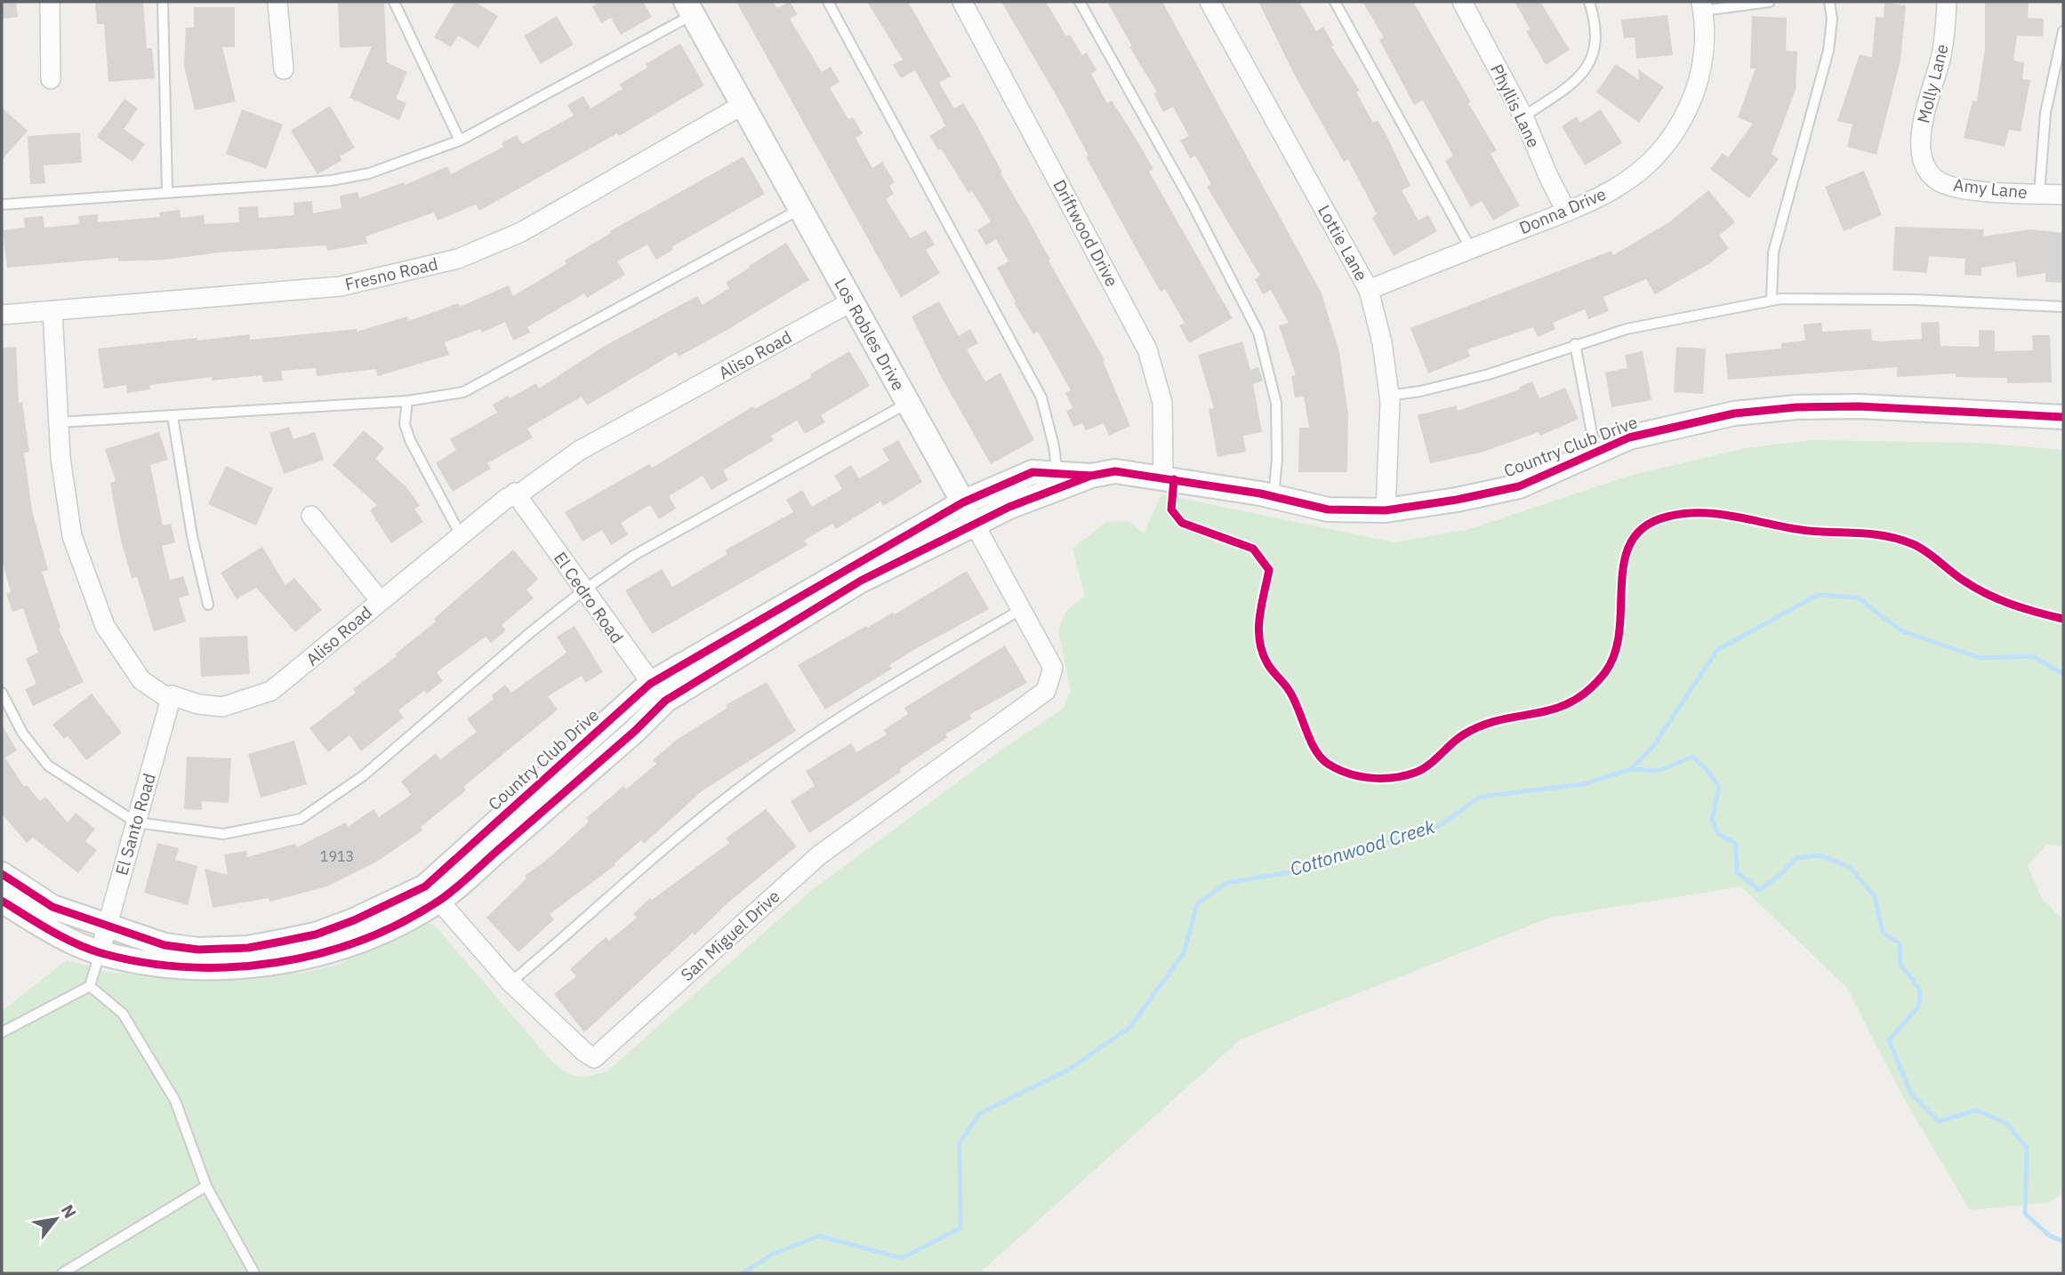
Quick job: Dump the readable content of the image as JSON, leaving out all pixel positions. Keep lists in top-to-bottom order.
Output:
{
  "streets": {
    "street": [
      "Molly Lane",
      "Phyllis Lane",
      "Amy Lane",
      "Donna Drive",
      "Driftwood Drive",
      "Lottie Lane",
      "Fresno Road",
      "Los Robles Drive",
      "Aliso Road",
      "Country Club Drive",
      "El Cedro Road",
      "El Santo Road",
      "San Miguel Drive"
    ]
  },
  "crossings": [
    ["Molly Lane", "Amy Lane"],
    ["Phyllis Lane", "Donna Drive"],
    ["Donna Drive", "Lottie Lane"],
    ["Driftwood Drive", "Country Club Drive"],
    ["Lottie Lane", "Country Club Drive"],
    ["Fresno Road", "Los Robles Drive"],
    ["Fresno Road", "Aliso Road"],
    ["Los Robles Drive", "Aliso Road"],
    ["Los Robles Drive", "Country Club Drive"],
    ["Los Robles Drive", "San Miguel Drive"],
    ["Aliso Road", "El Cedro Road"],
    ["Aliso Road", "El Santo Road"],
    ["Country Club Drive", "El Cedro Road"],
    ["Country Club Drive", "El Santo Road"],
    ["Country Club Drive", "San Miguel Drive"]
  ],
  "water": ["Cottonwood Creek"],
  "house_numbers": ["1913"],
  "north": "top right"
}
